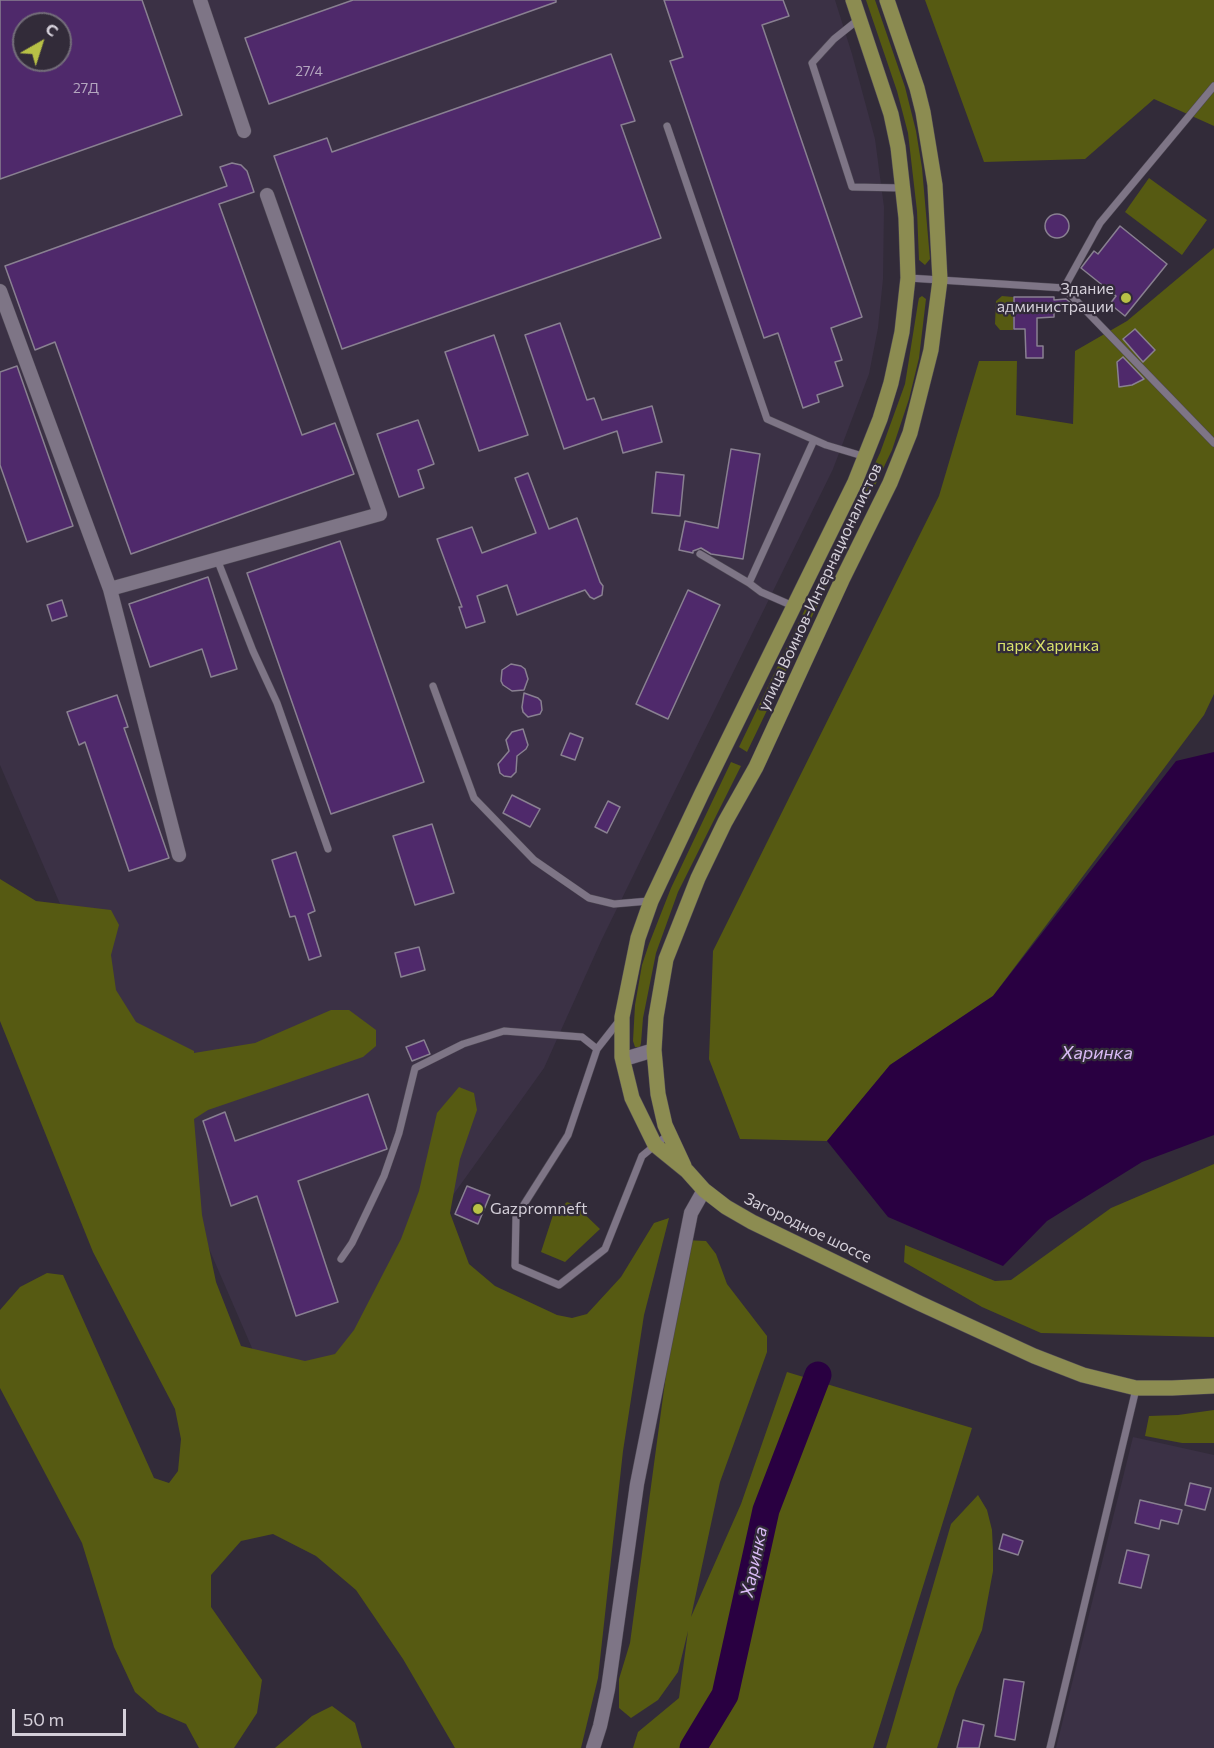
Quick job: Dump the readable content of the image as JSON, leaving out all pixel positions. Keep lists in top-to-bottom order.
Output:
{
  "streets": {
    "main road": ["улица Воинов-Интернационалистов", "Загородное шоссе"]
  },
  "crossings": [
    ["улица Воинов-Интернационалистов", "Загородное шоссе"]
  ],
  "water": ["Харинка"],
  "parks": ["парк Харинка"],
  "places": ["Здание администрации", "Gazpromneft"],
  "house_numbers": ["27/4", "27Д"],
  "scale_bar": "50 m",
  "north": "top right"
}
